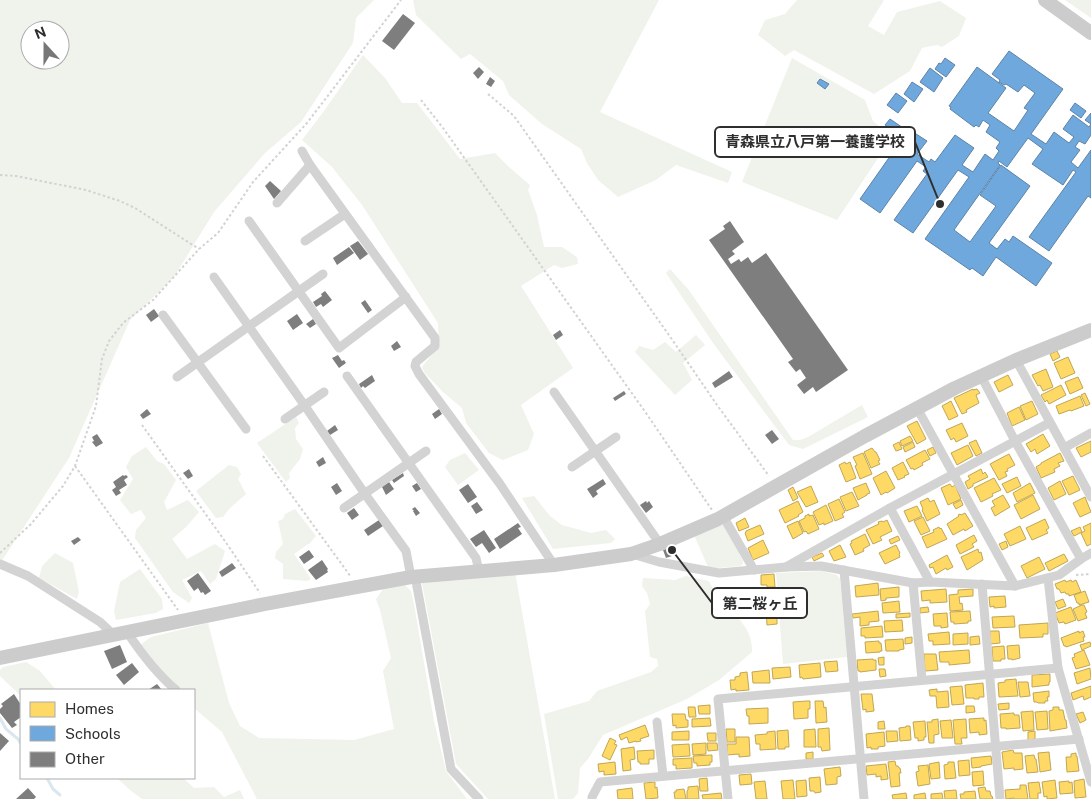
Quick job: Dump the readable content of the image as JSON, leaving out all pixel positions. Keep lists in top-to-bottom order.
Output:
{
  "places": ["青森県立八戸第一養護学校", "第二桜ヶ丘"],
  "legend": ["Homes", "Schools", "Other"],
  "north": "top"
}
